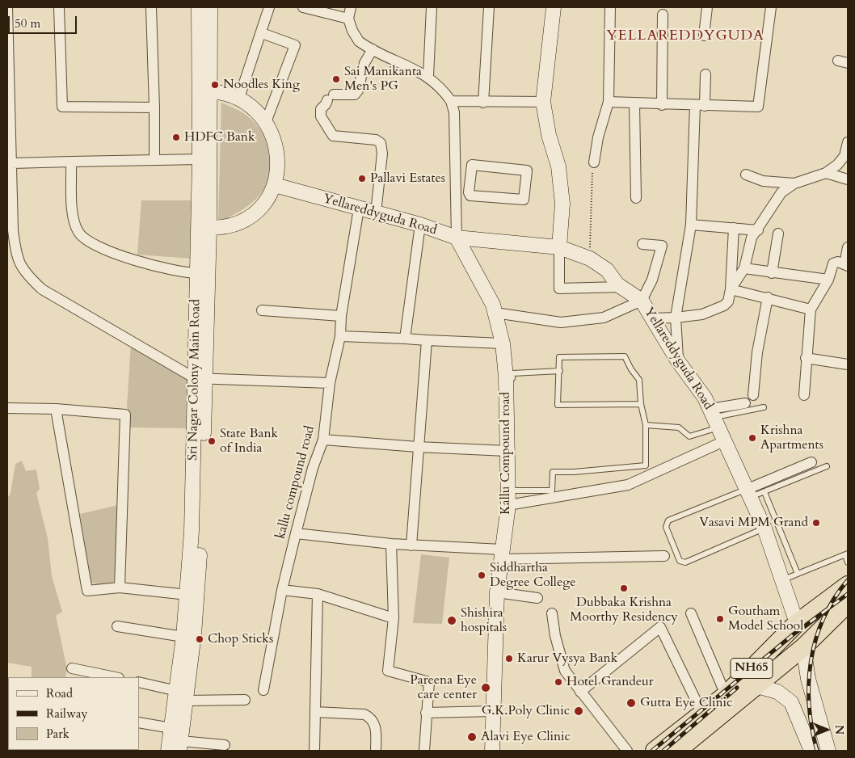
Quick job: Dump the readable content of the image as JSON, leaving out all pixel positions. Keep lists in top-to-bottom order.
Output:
{
  "streets": {
    "highway": ["NH65"],
    "street": [
      "Yellareddyguda Road",
      "Sri Nagar Colony Main Road",
      "Kallu Compound road",
      "kallu compound road"
    ]
  },
  "crossings": [
    ["Yellareddyguda Road", "Kallu Compound road"],
    ["Yellareddyguda Road", "kallu compound road"],
    ["Yellareddyguda Road", "NH65"]
  ],
  "districts": ["YELLAREDDYGUDA"],
  "places": [
    "Sai Manikanta Men's PG",
    "Noodles King",
    "HDFC Bank",
    "Pallavi Estates",
    "Krishna Apartments",
    "State Bank of India",
    "Vasavi MPM Grand",
    "Siddhartha Degree College",
    "Dubbaka Krishna Moorthy Residency",
    "Goutham Model School",
    "Shishira hospitals",
    "Chop Sticks",
    "Karur Vysya Bank",
    "Hotel Grandeur",
    "Pareena Eye care center",
    "Gutta Eye Clinic",
    "G.K.Poly Clinic",
    "Alavi Eye Clinic"
  ],
  "legend": ["Road", "Railway", "Park"],
  "scale_bar": "50 m",
  "north": "right"
}
